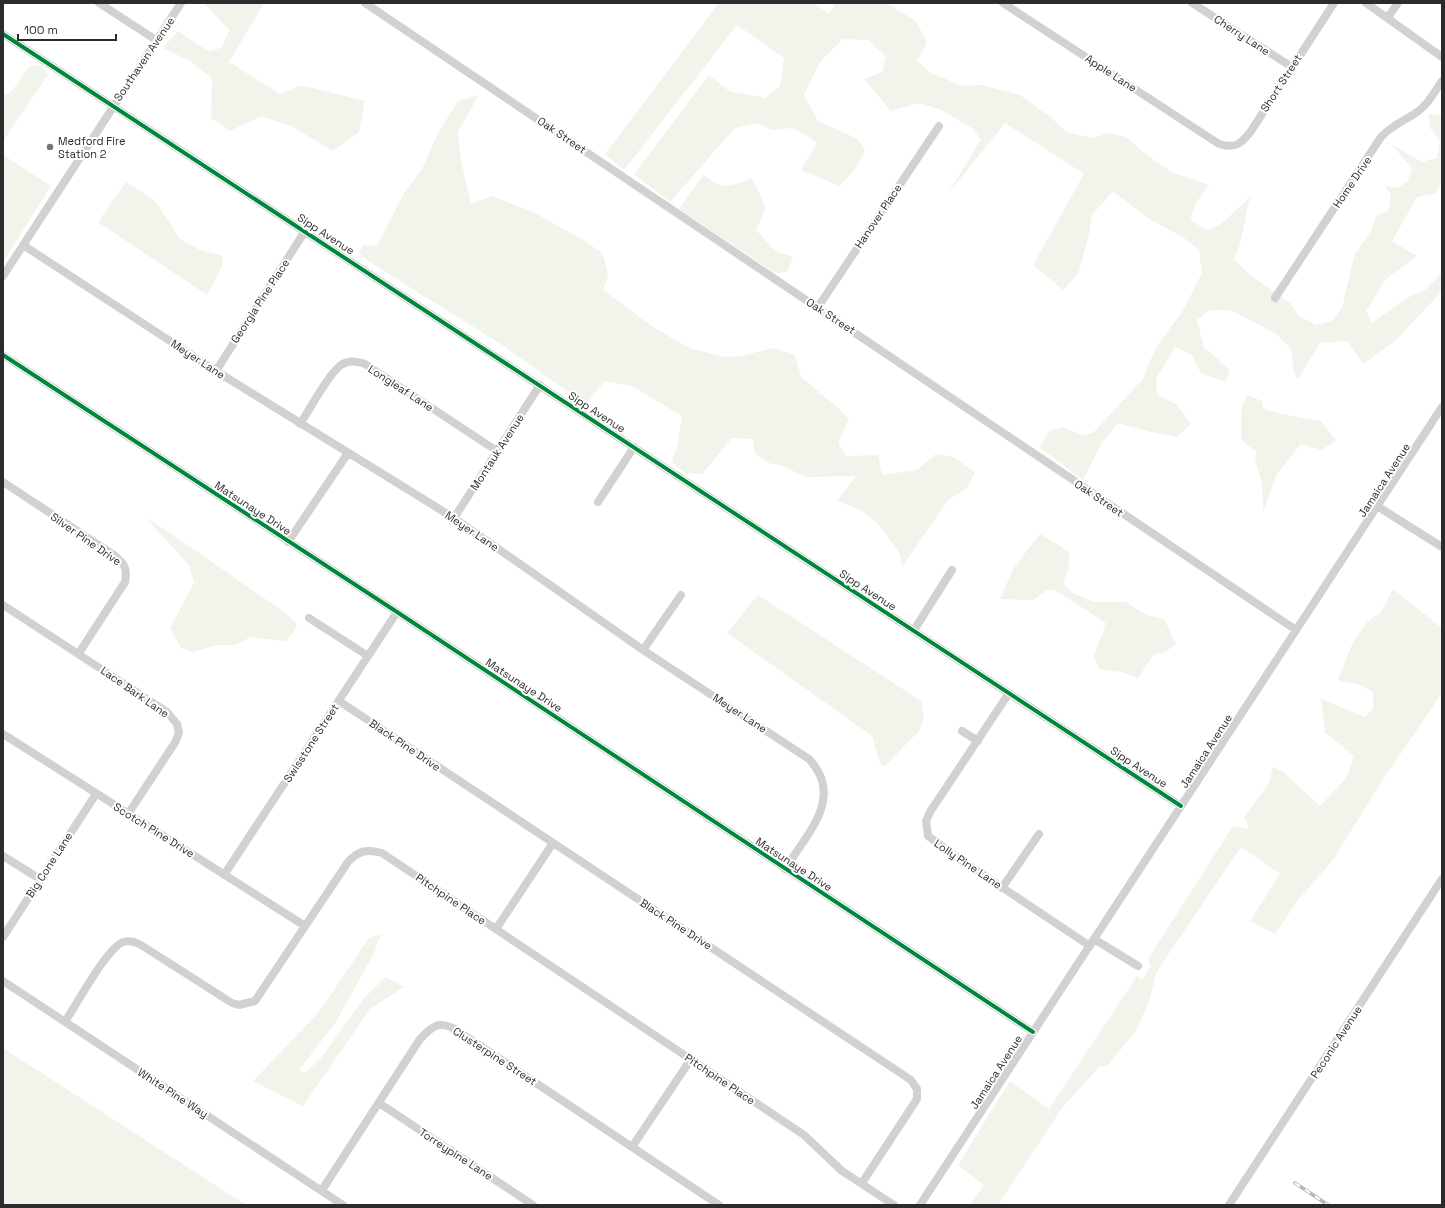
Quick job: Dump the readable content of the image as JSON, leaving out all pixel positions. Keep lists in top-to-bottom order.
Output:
{
  "streets": {
    "street": [
      "Cherry Lane",
      "Southaven Avenue",
      "Apple Lane",
      "Short Street",
      "Oak Street",
      "Home Drive",
      "Hanover Place",
      "Sipp Avenue",
      "Georgia Pine Place",
      "Meyer Lane",
      "Longleaf Lane",
      "Montauk Avenue",
      "Jamaica Avenue",
      "Matsunaye Drive",
      "Silver Pine Drive",
      "Lace Bark Lane",
      "Swisstone Street",
      "Black Pine Drive",
      "Scotch Pine Drive",
      "Lolly Pine Lane",
      "Big Cone Lane",
      "Pitchpine Place",
      "Peconic Avenue",
      "Clusterpine Street",
      "White Pine Way",
      "Torreypine Lane"
    ]
  },
  "crossings": [
    ["Cherry Lane", "Short Street"],
    ["Southaven Avenue", "Sipp Avenue"],
    ["Southaven Avenue", "Meyer Lane"],
    ["Apple Lane", "Short Street"],
    ["Oak Street", "Hanover Place"],
    ["Oak Street", "Jamaica Avenue"],
    ["Sipp Avenue", "Georgia Pine Place"],
    ["Sipp Avenue", "Montauk Avenue"],
    ["Sipp Avenue", "Jamaica Avenue"],
    ["Sipp Avenue", "Lolly Pine Lane"],
    ["Georgia Pine Place", "Meyer Lane"],
    ["Meyer Lane", "Longleaf Lane"],
    ["Meyer Lane", "Montauk Avenue"],
    ["Meyer Lane", "Matsunaye Drive"],
    ["Longleaf Lane", "Montauk Avenue"],
    ["Jamaica Avenue", "Matsunaye Drive"],
    ["Jamaica Avenue", "Lolly Pine Lane"],
    ["Matsunaye Drive", "Swisstone Street"],
    ["Silver Pine Drive", "Lace Bark Lane"],
    ["Lace Bark Lane", "Scotch Pine Drive"],
    ["Swisstone Street", "Black Pine Drive"],
    ["Swisstone Street", "Scotch Pine Drive"],
    ["Black Pine Drive", "Pitchpine Place"],
    ["Scotch Pine Drive", "Big Cone Lane"],
    ["Scotch Pine Drive", "Pitchpine Place"],
    ["Pitchpine Place", "White Pine Way"],
    ["Clusterpine Street", "White Pine Way"],
    ["Clusterpine Street", "Torreypine Lane"]
  ],
  "places": ["Medford Fire Station 2"],
  "scale_bar": "100 m"
}
